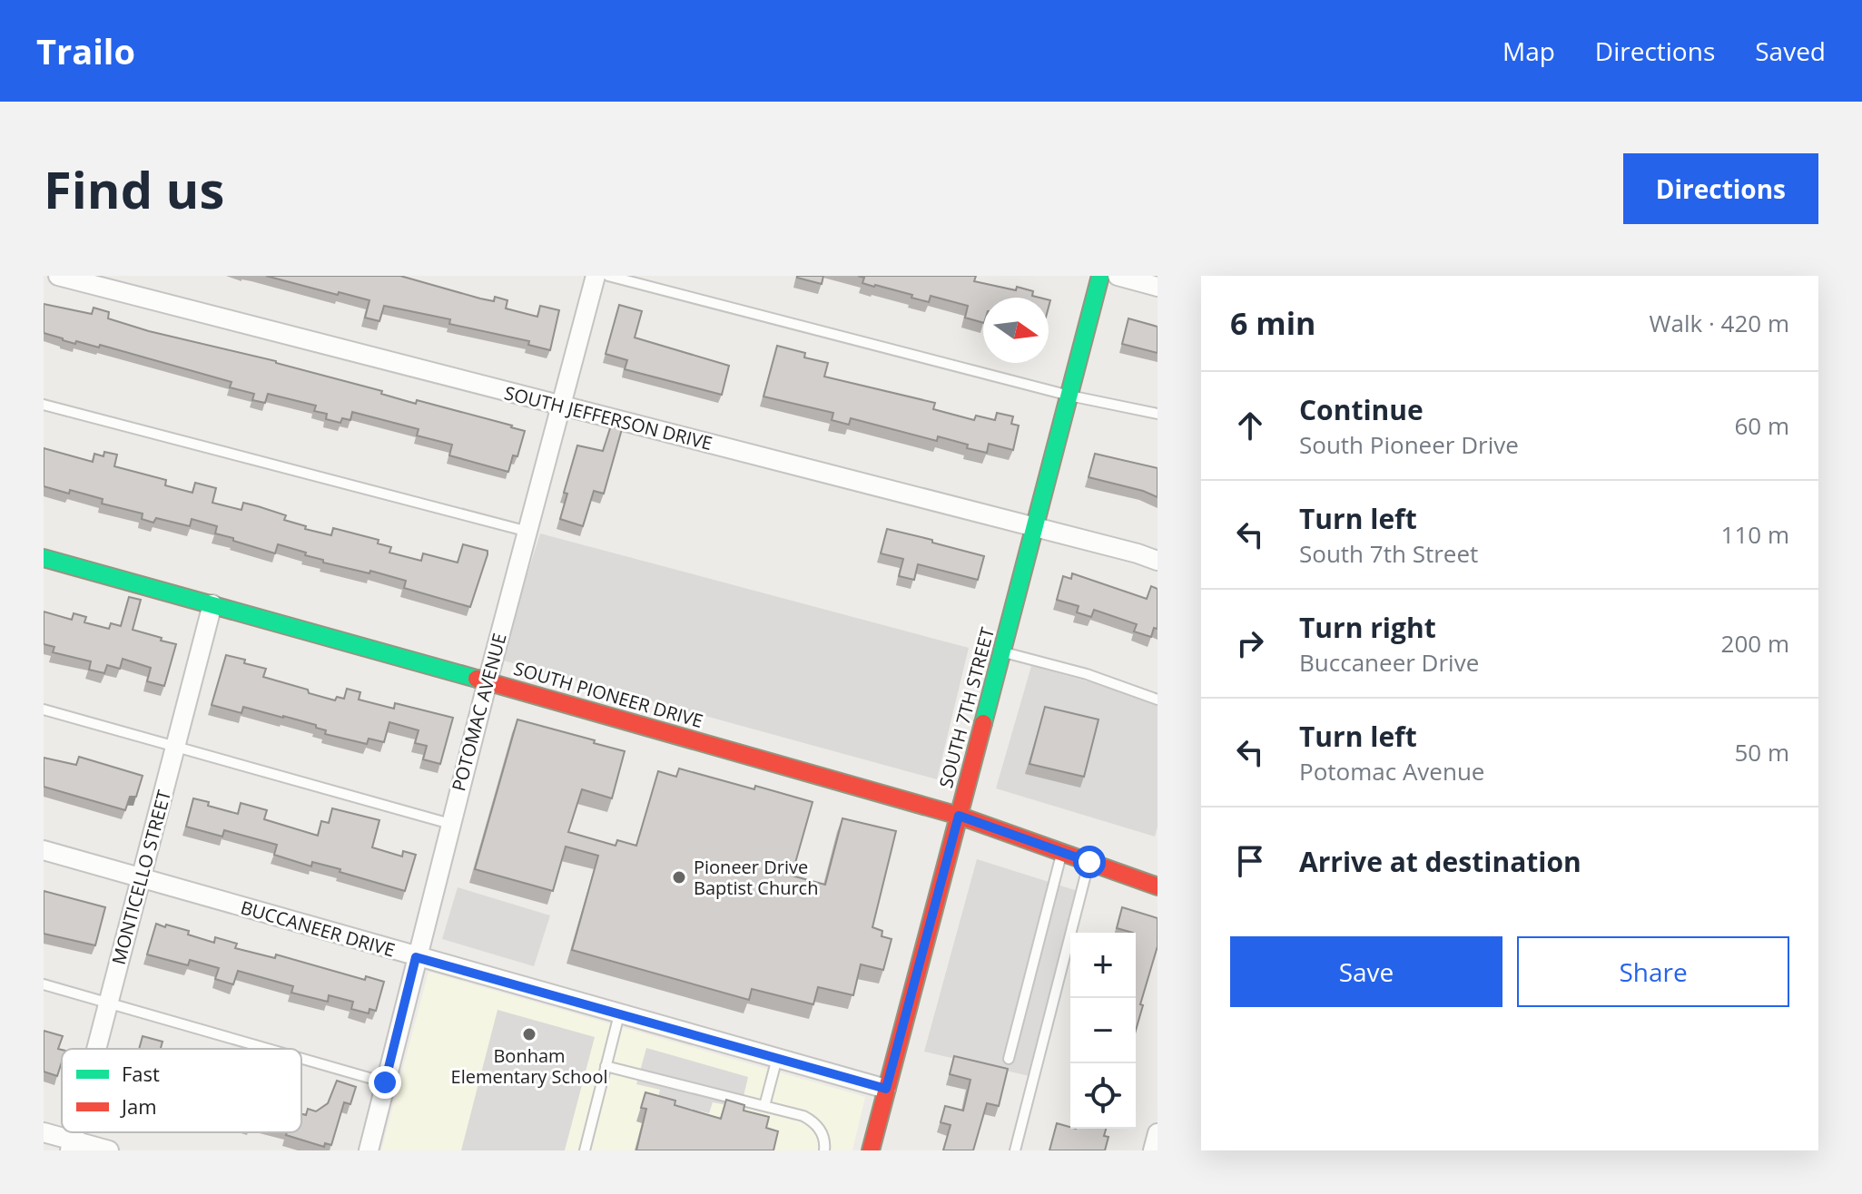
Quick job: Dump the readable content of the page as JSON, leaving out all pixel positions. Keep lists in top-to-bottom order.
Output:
{
  "streets": {
    "street": [
      "SOUTH JEFFERSON DRIVE",
      "SOUTH PIONEER DRIVE",
      "SOUTH 7TH STREET",
      "POTOMAC AVENUE",
      "MONTICELLO STREET",
      "BUCCANEER DRIVE"
    ]
  },
  "crossings": [
    ["SOUTH JEFFERSON DRIVE", "SOUTH 7TH STREET"],
    ["SOUTH JEFFERSON DRIVE", "POTOMAC AVENUE"],
    ["SOUTH PIONEER DRIVE", "SOUTH 7TH STREET"],
    ["SOUTH PIONEER DRIVE", "POTOMAC AVENUE"],
    ["SOUTH PIONEER DRIVE", "MONTICELLO STREET"],
    ["SOUTH 7TH STREET", "BUCCANEER DRIVE"],
    ["POTOMAC AVENUE", "BUCCANEER DRIVE"],
    ["MONTICELLO STREET", "BUCCANEER DRIVE"]
  ],
  "places": ["Pioneer Drive Baptist Church", "Bonham Elementary School"],
  "legend": ["Fast", "Jam"],
  "north": "right",
  "page": {
    "header": "Trailo",
    "nav": ["Map", "Directions", "Saved"],
    "buttons": [
      "Directions",
      ["Save", "Share"]
    ],
    "title": "Find us",
    "heading": ["6 min", "Walk · 420 m"],
    "list": [
      ["Continue", "South Pioneer Drive", "60 m"],
      ["Turn left", "South 7th Street", "110 m"],
      ["Turn right", "Buccaneer Drive", "200 m"],
      ["Turn left", "Potomac Avenue", "50 m"],
      "Arrive at destination"
    ],
    "map_buttons": ["+", "−"]
  }
}
